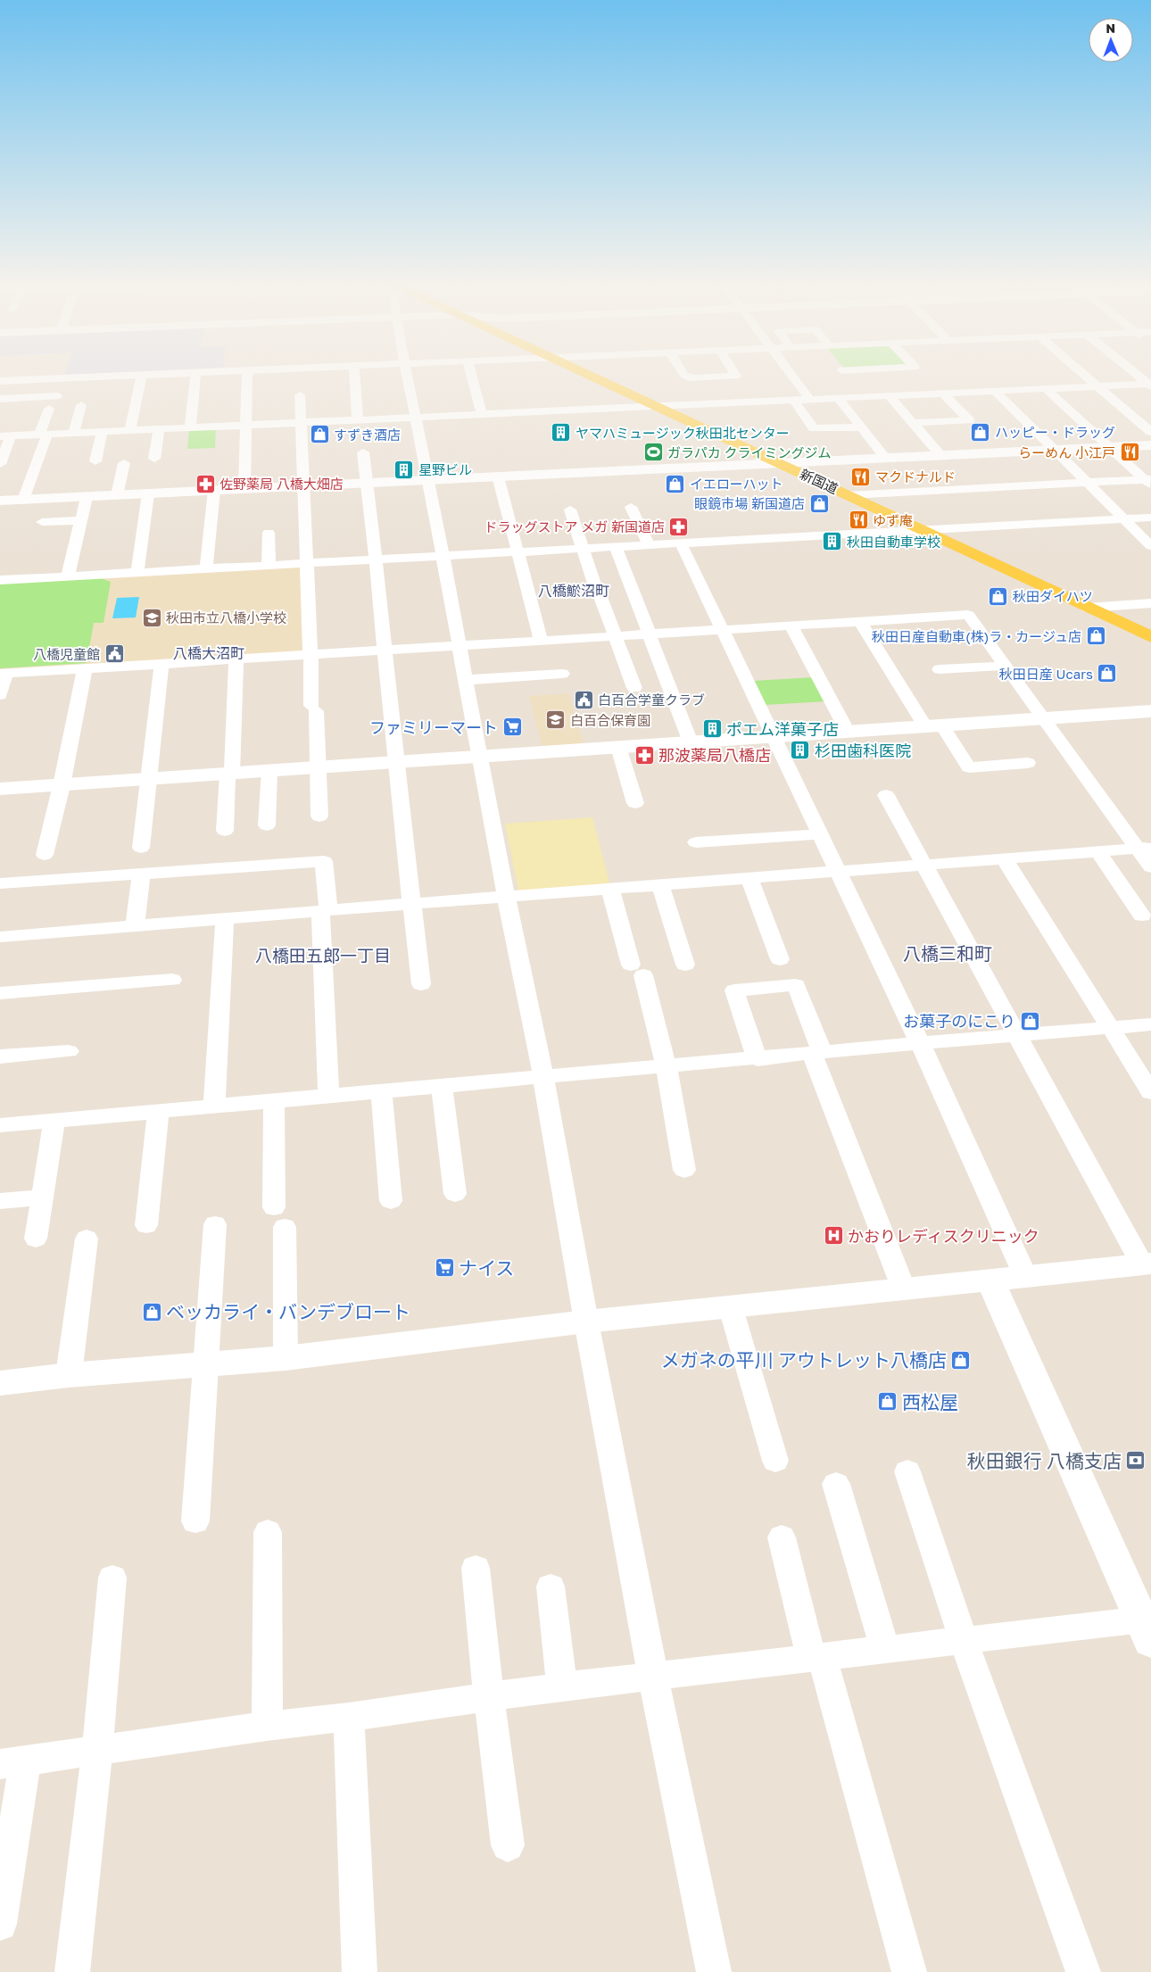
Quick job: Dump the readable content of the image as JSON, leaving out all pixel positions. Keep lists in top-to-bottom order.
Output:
{
  "streets": {
    "main road": ["新国道"]
  },
  "districts": [
    "八橋鯲沼町",
    "八橋大沼町",
    "八橋三和町",
    "八橋田五郎一丁目"
  ],
  "places": {
    "shop": [
      "ハッピー・ドラッグ",
      "すずき酒店",
      "イエローハット",
      "眼鏡市場 新国道店",
      "秋田ダイハツ",
      "秋田日産自動車(株)ラ・カージュ店",
      "秋田日産 Ucars",
      "お菓子のにこり",
      "ベッカライ・バンデブロート",
      "メガネの平川 アウトレット八橋店",
      "西松屋"
    ],
    "building": [
      "ヤマハミュージック秋田北センター",
      "星野ビル",
      "秋田自動車学校",
      "ポエム洋菓子店",
      "杉田歯科医院"
    ],
    "sports": ["ガラパカ クライミングジム"],
    "restaurant": ["らーめん 小江戸", "マクドナルド", "ゆず庵"],
    "pharmacy": ["佐野薬局 八橋大畑店", "ドラッグストア メガ 新国道店", "那波薬局八橋店"],
    "school or university": ["秋田市立八橋小学校", "白百合保育園"],
    "public building": ["八橋児童館", "白百合学童クラブ"],
    "supermarket": ["ファミリーマート", "ナイス"],
    "hospital": ["かおりレディスクリニック"],
    "bank": ["秋田銀行 八橋支店"]
  },
  "north": "top"
}
